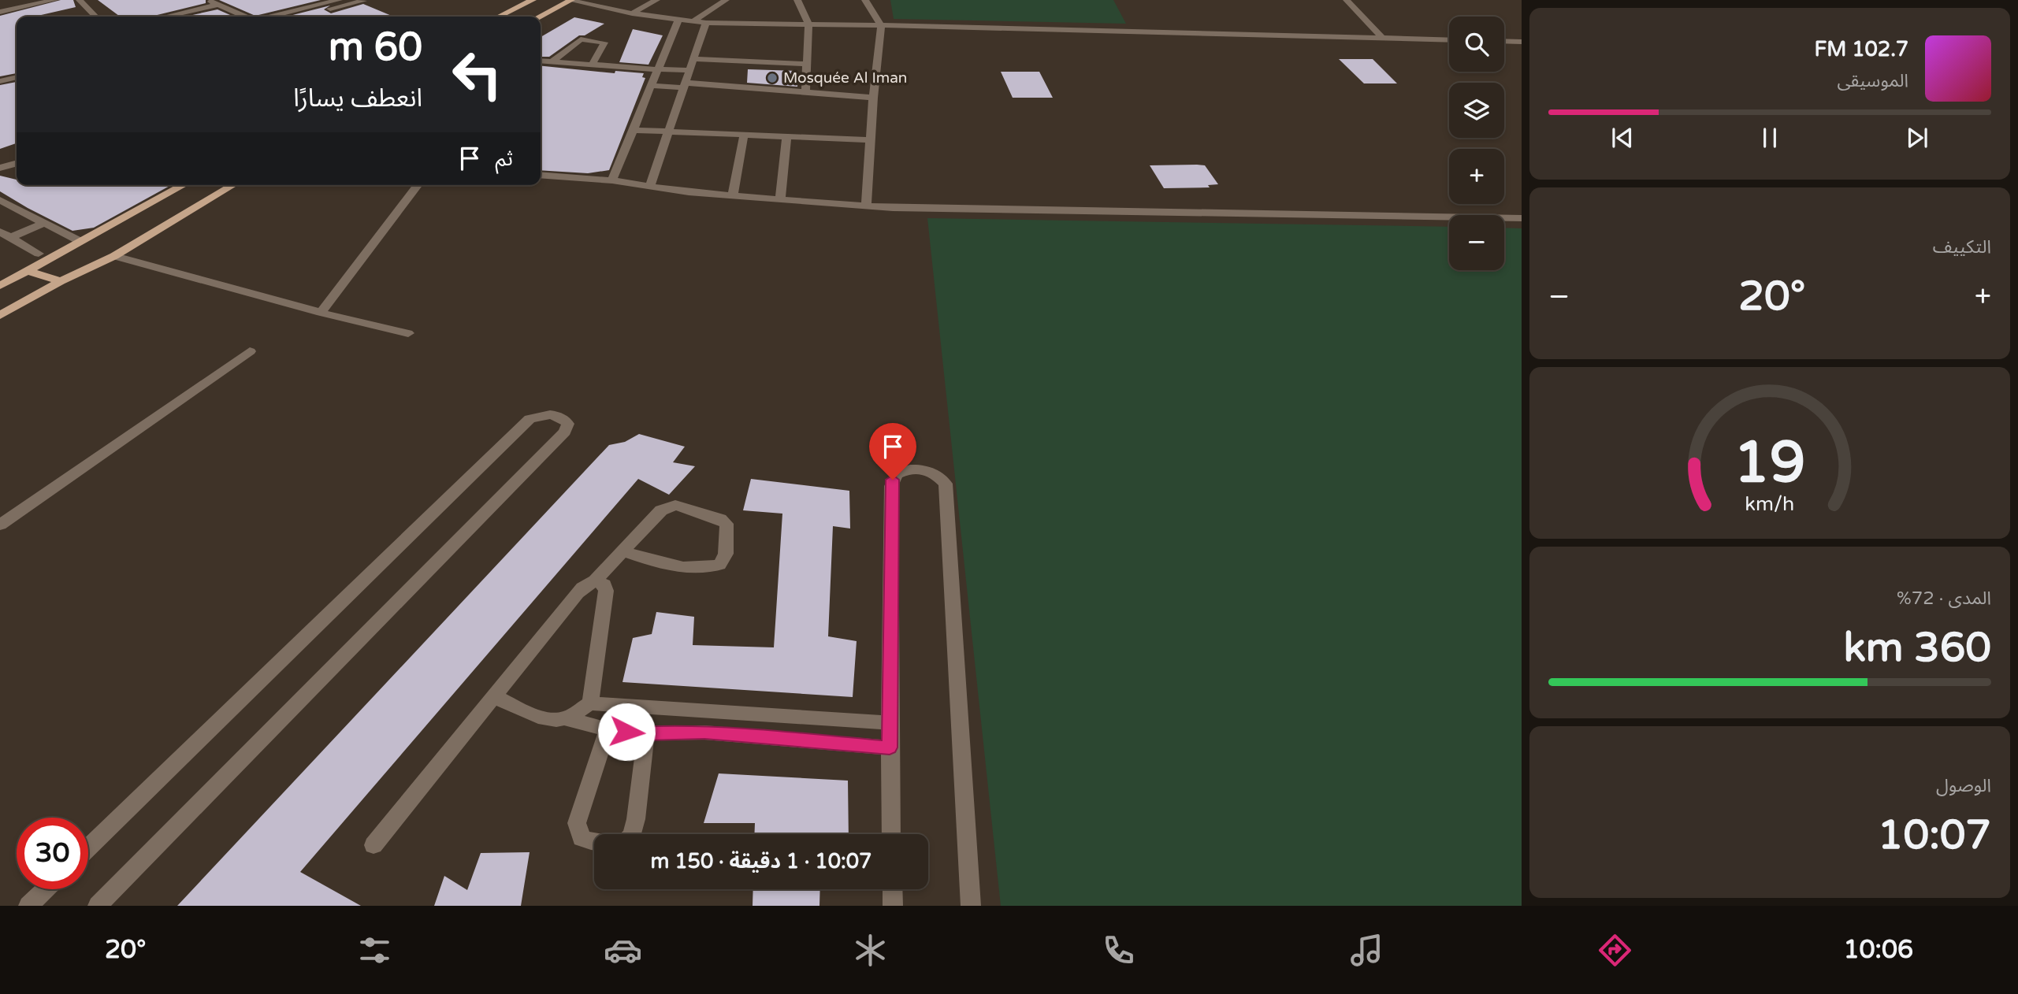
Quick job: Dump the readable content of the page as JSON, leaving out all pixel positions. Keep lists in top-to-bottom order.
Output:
{
  "places": ["Mosquée Al Iman"],
  "page": {
    "map_buttons": ["+", "−"],
    "turn": ["60 m", "انعطف يسارًا"],
    "song": ["102.7 FM", "الموسيقى"],
    "then": "ثم",
    "tile": [
      "التكييف",
      ["المدى · 72%", "360 km"],
      ["الوصول", "10:07"]
    ],
    "heat": ["−", "20°", "+"],
    "limit": "30",
    "trip": "10:07 · 1 دقيقة · 150 m",
    "tabs": ["10:06", "20°"],
    "gauge": ["19", "km/h"]
  }
}
